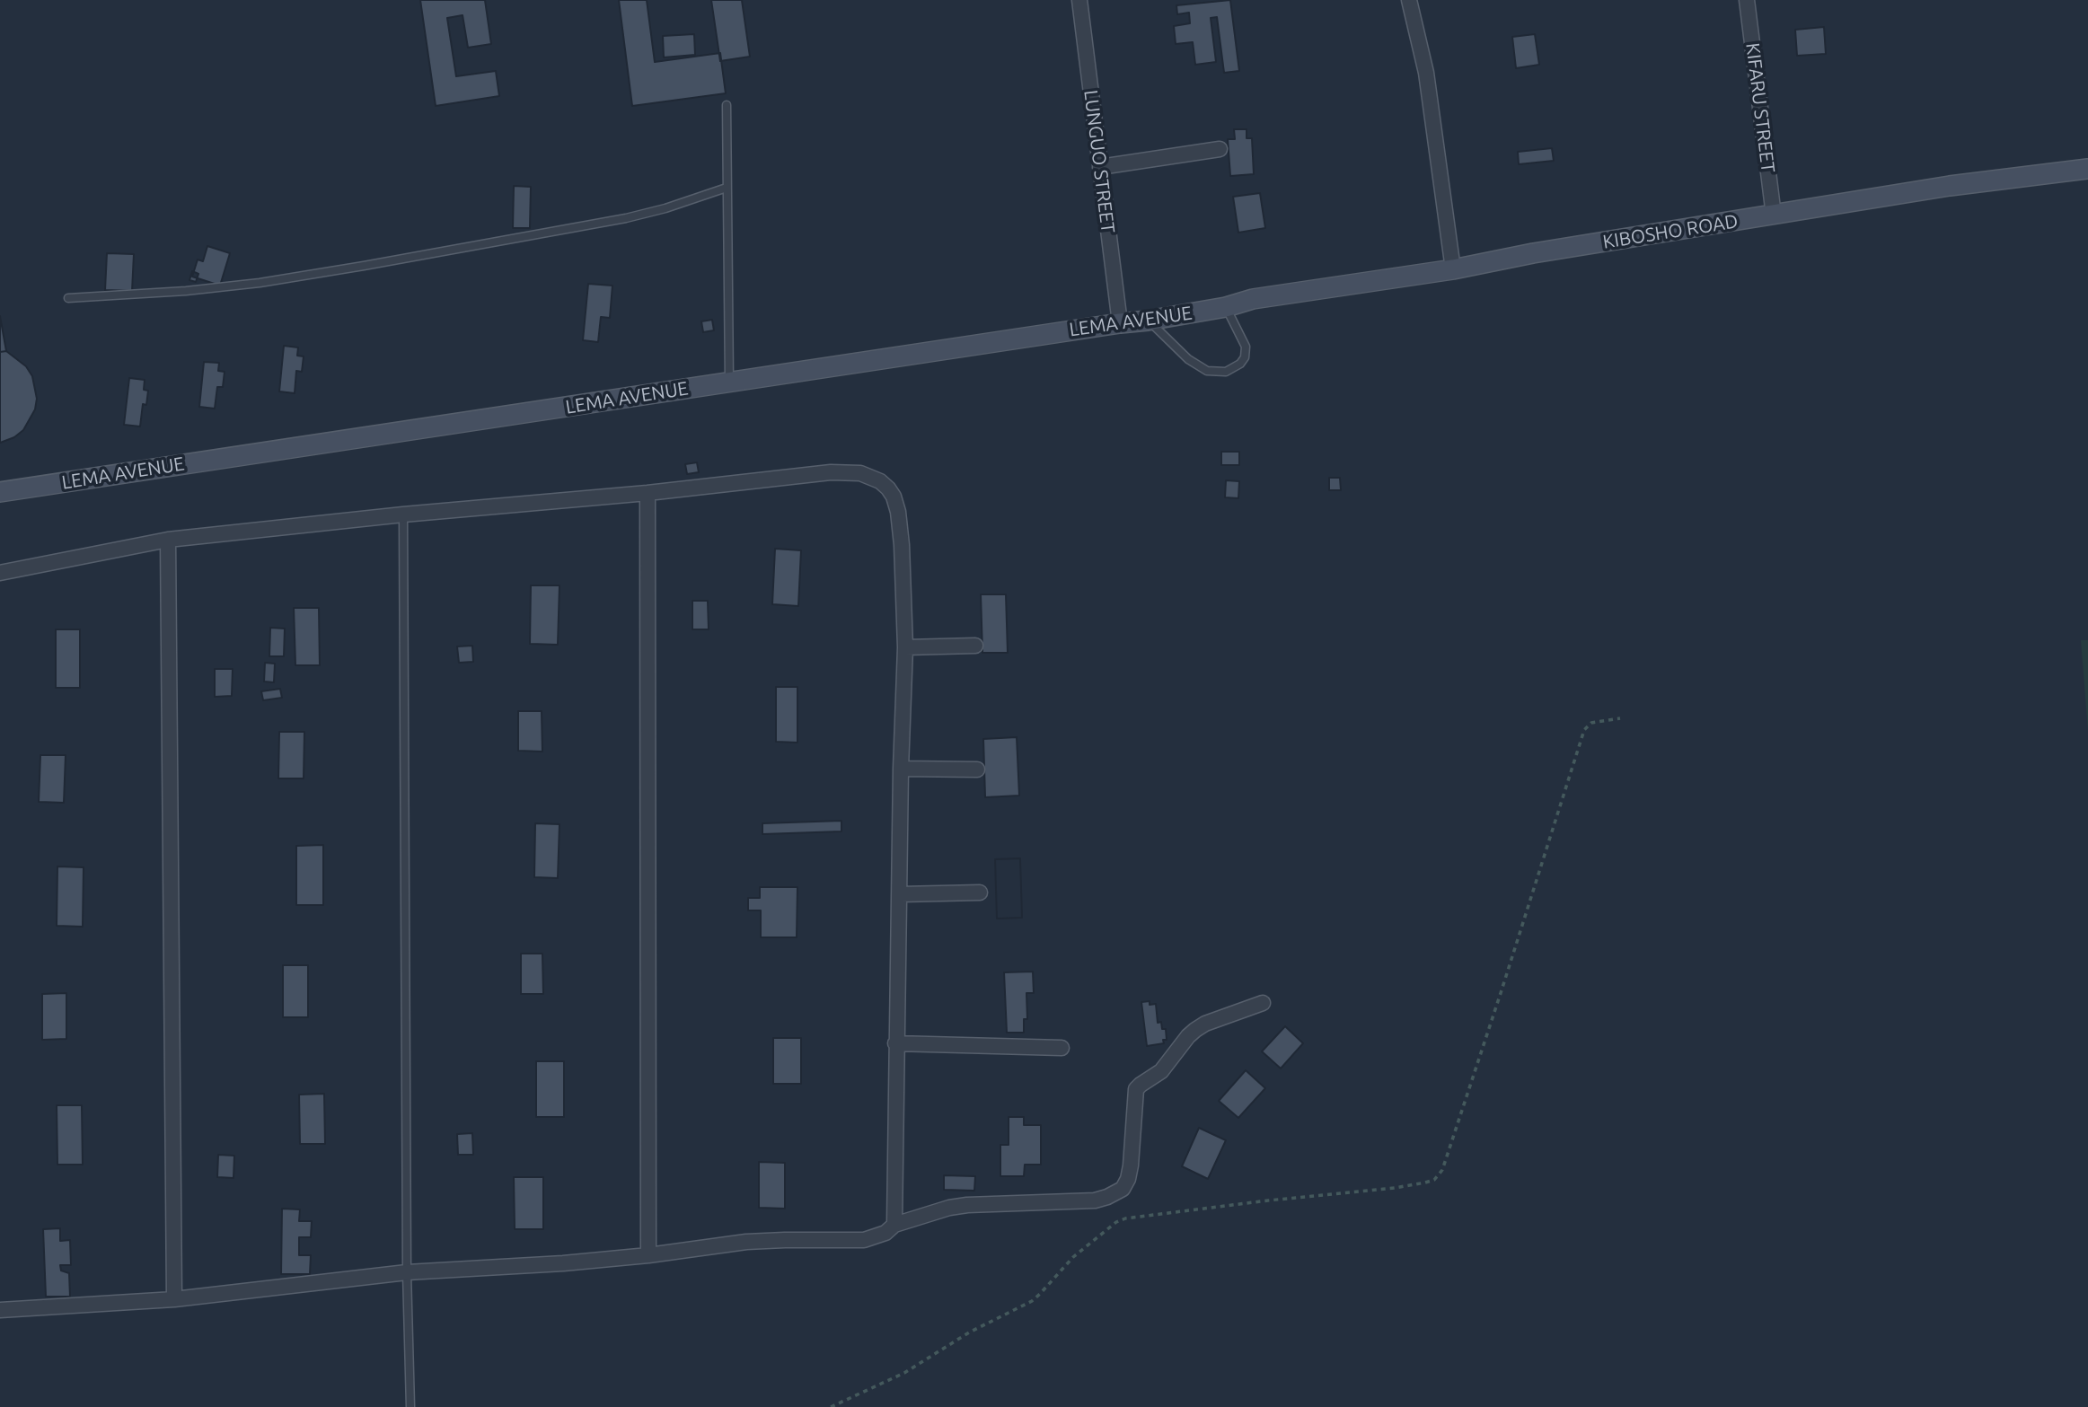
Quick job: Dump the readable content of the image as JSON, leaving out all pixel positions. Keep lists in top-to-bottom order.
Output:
{
  "streets": {
    "main road": ["KIBOSHO ROAD", "LEMA AVENUE"],
    "street": ["KIFARU STREET", "LUNGUO STREET"]
  },
  "crossings": [
    ["KIFARU STREET", "KIBOSHO ROAD"],
    ["LUNGUO STREET", "LEMA AVENUE"],
    ["KIBOSHO ROAD", "LEMA AVENUE"]
  ]
}
